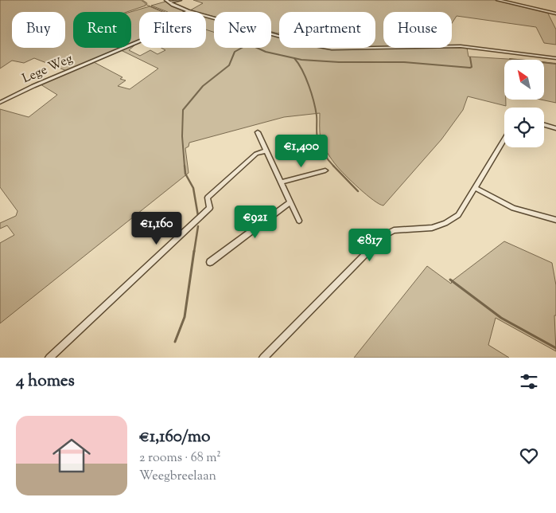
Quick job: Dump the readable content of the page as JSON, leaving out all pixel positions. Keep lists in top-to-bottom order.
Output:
{
  "streets": {
    "street": ["Lege Weg"]
  },
  "north": "top left",
  "page": {
    "chip": [
      "Buy",
      "Rent",
      "Filters",
      "New",
      "Apartment",
      "House"
    ],
    "price": [
      "€1,400",
      "€921",
      "€1,160",
      "€817"
    ],
    "heading": "4 homes",
    "list": [
      {
        "name": "€1,160/mo",
        "note": "2 rooms · 68 m² · Weegbreelaan"
      }
    ]
  }
}
